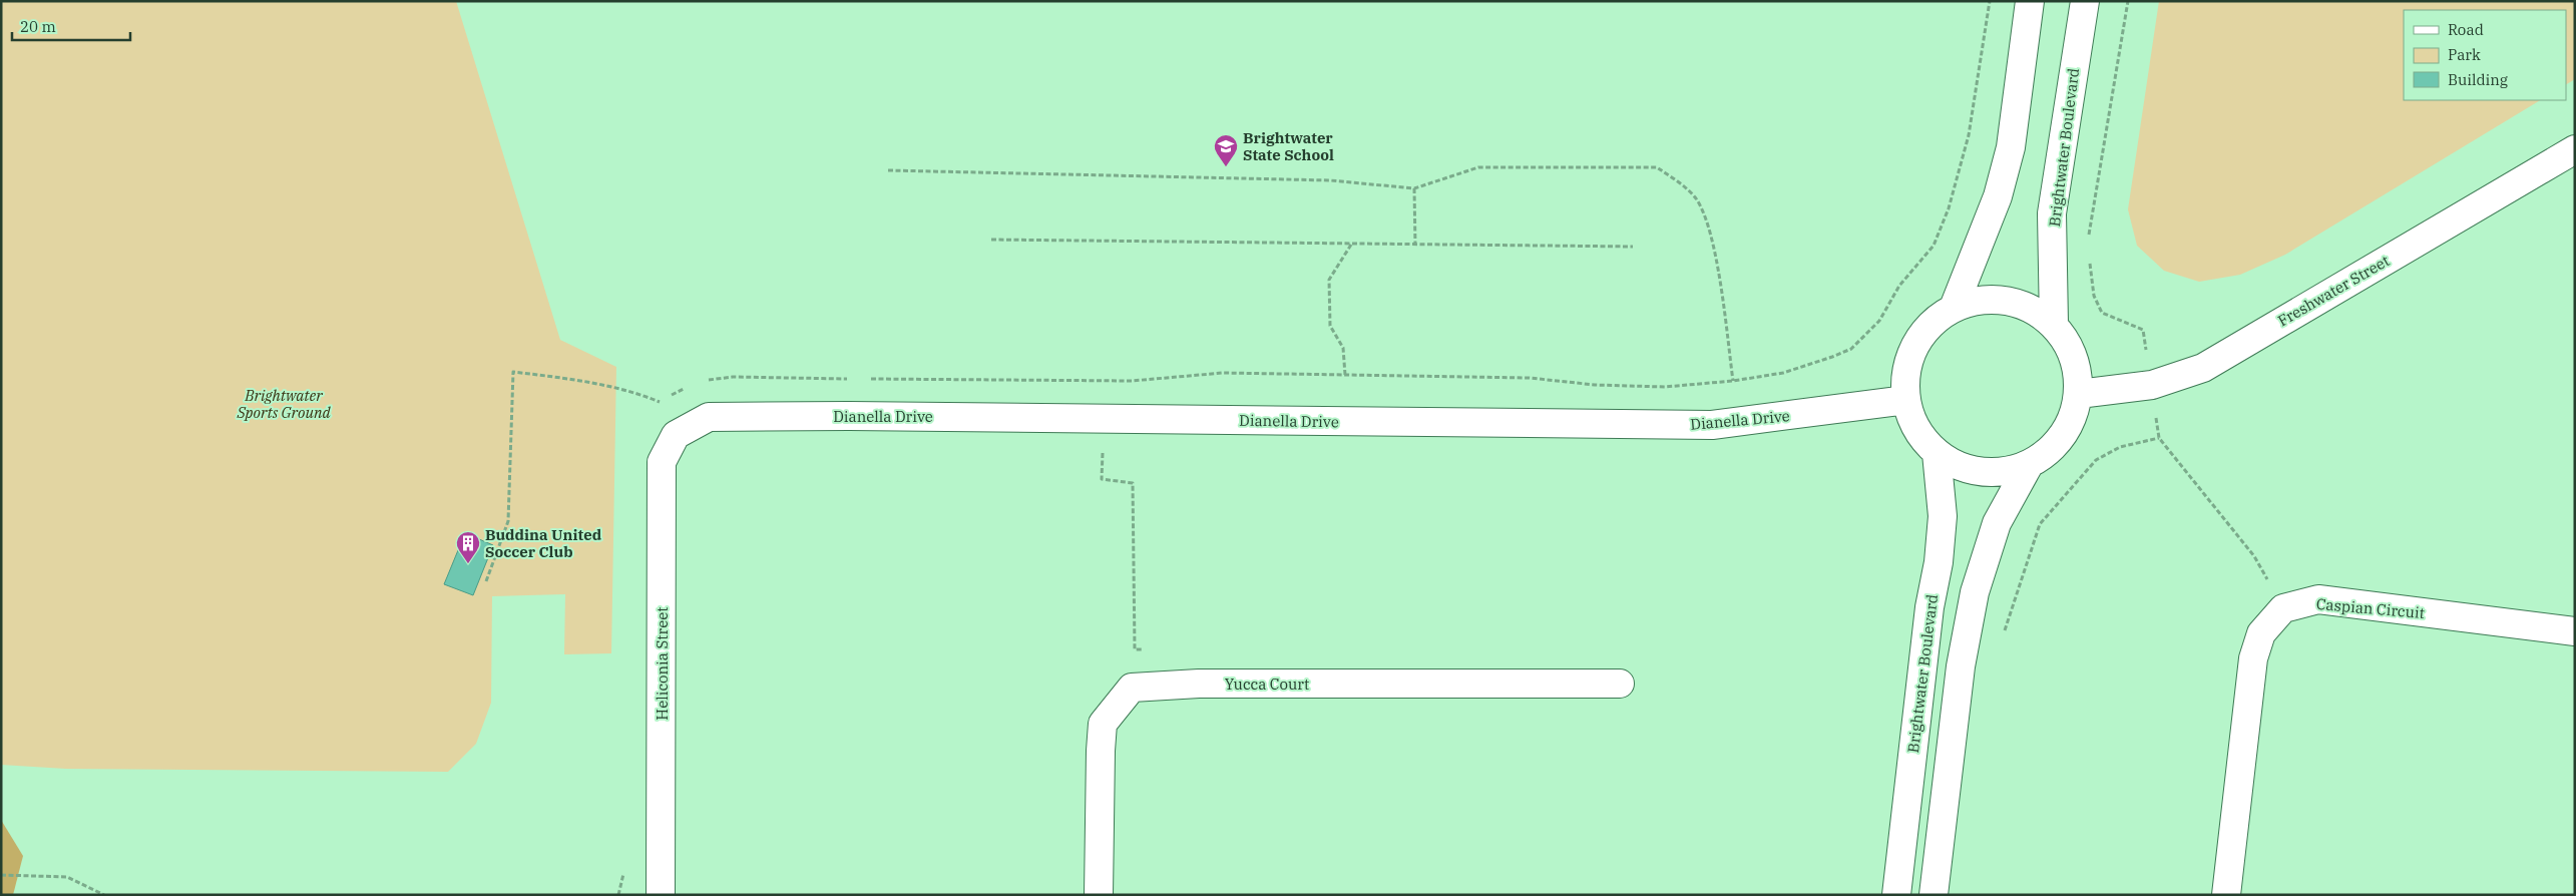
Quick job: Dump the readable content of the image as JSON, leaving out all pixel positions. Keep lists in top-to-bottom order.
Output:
{
  "streets": {
    "street": [
      "Brightwater Boulevard",
      "Freshwater Street",
      "Dianella Drive",
      "Caspian Circuit",
      "Heliconia Street",
      "Yucca Court"
    ]
  },
  "crossings": [
    ["Brightwater Boulevard", "Freshwater Street"],
    ["Brightwater Boulevard", "Dianella Drive"],
    ["Freshwater Street", "Dianella Drive"],
    ["Dianella Drive", "Heliconia Street"]
  ],
  "parks": ["Brightwater Sports Ground"],
  "places": {
    "school or university": ["Brightwater State School"],
    "building": ["Buddina United Soccer Club"]
  },
  "legend": ["Road", "Park", "Building"],
  "scale_bar": "20 m"
}
